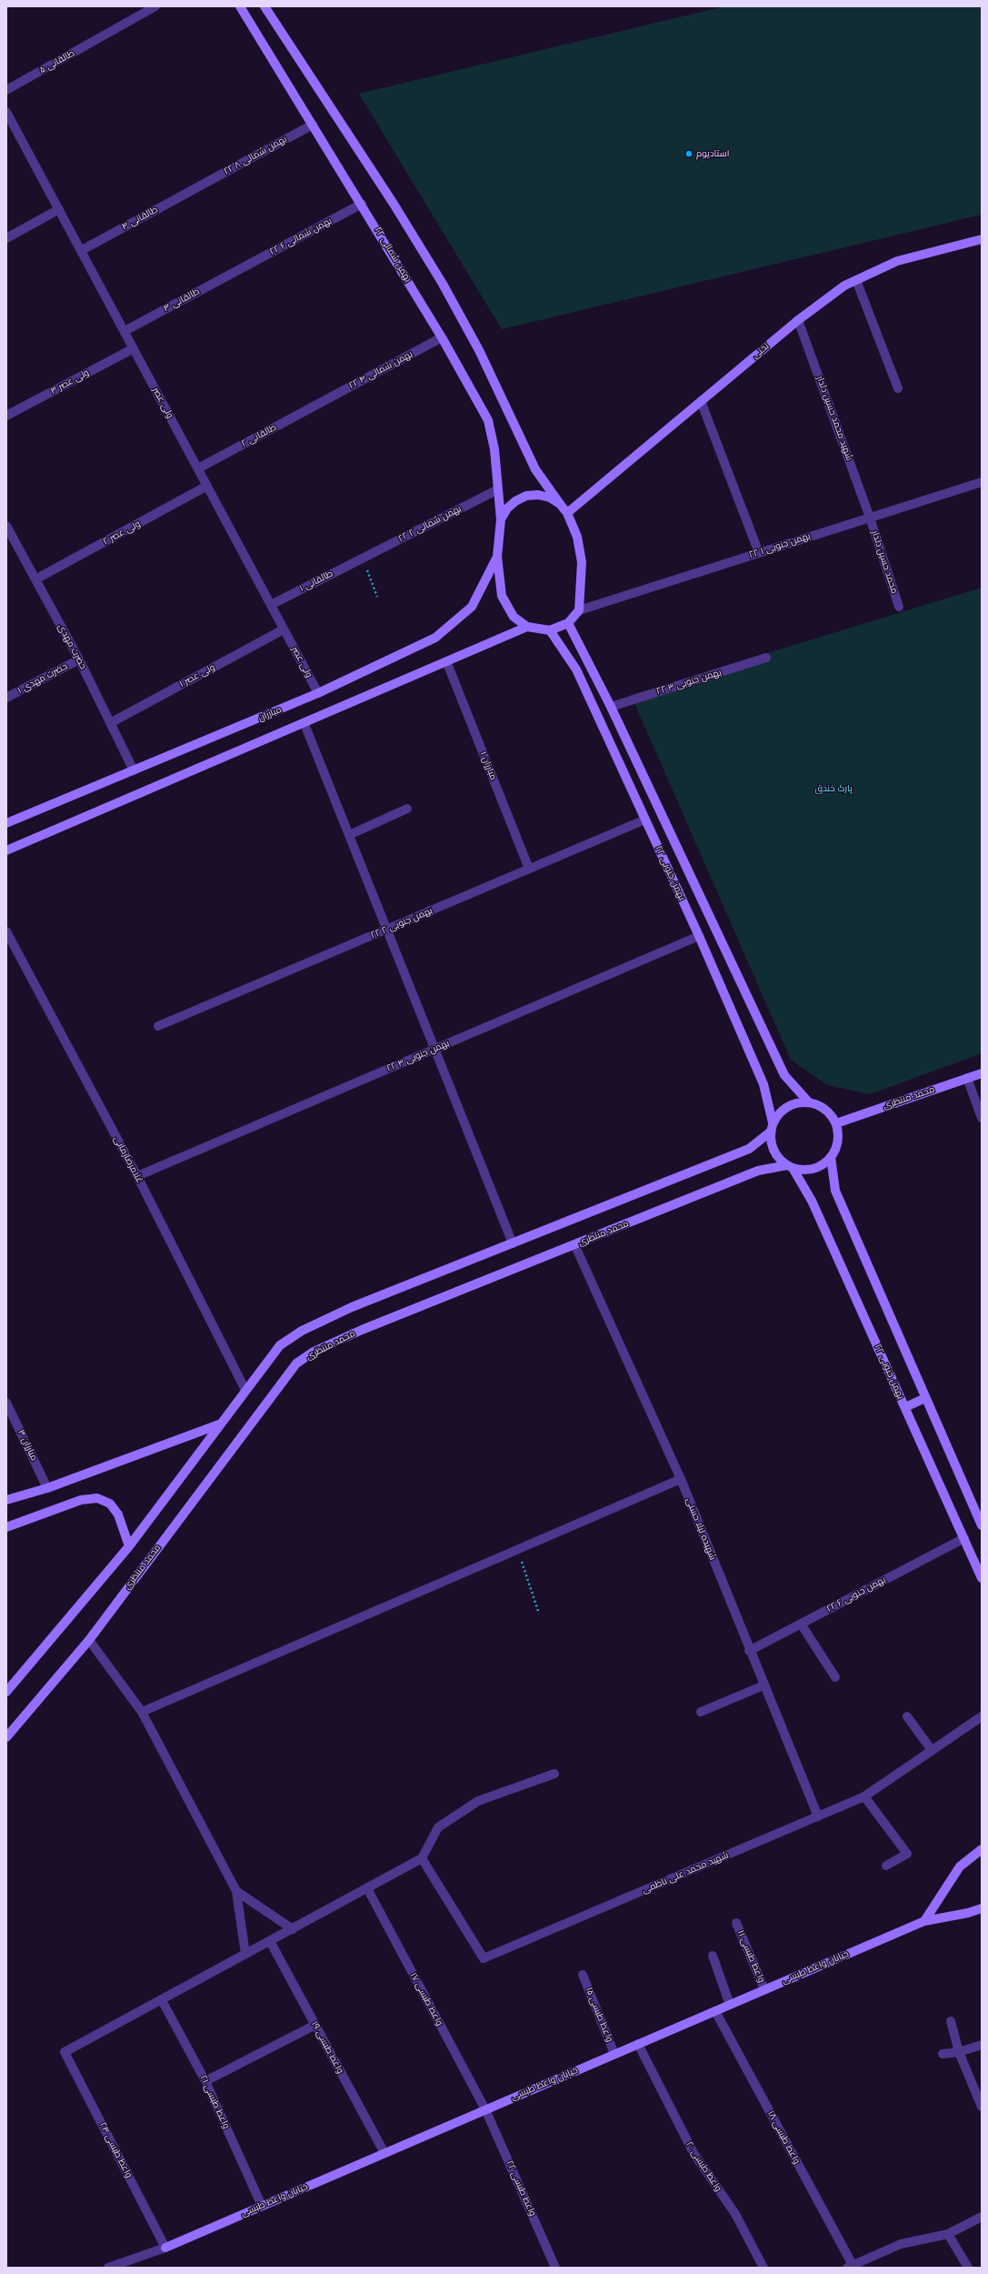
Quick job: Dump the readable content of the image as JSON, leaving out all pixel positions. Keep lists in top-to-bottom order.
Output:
{
  "streets": {
    "street": [
      "طالقانی ۵",
      "۲۲ بهمن شمالی ۸",
      "طالقانی ۴",
      "۲۲ بهمن شمالی ۶",
      "۲۲ بهمن شمالی",
      "طالقانی ۳",
      "تختی",
      "۲۲ بهمن شمالی ۴",
      "ولی عصر ۳",
      "ولی عصر",
      "شهید محمد حسین دلدار",
      "طالقانی ۲",
      "۲۲ بهمن شمالی ۲",
      "ولی عصر ۲",
      "۲۲ بهمن جنوبی ۱",
      "محمد حسین دلدار",
      "طالقانی ۱",
      "حضرت مهدی",
      "ولی عصر ۱",
      "حضرت مهدی ۱",
      "۲۲ بهمن جنوبی ۳",
      "مبارزان",
      "مبارزان ۱",
      "۲۲ بهمن جنوبی",
      "۲۲ بهمن جنوبی ۲",
      "۲۲ بهمن جنوبی ۴",
      "محمد منتظری",
      "غلامرضازمانی",
      "مبارزان ۳",
      "شهیده لیلا حسنی",
      "۲۲ بهمن جنوبی ۶",
      "شهید محمد علی ناظمی",
      "واعظ طبسی ۱۱",
      "خیابان واعظ طبسی",
      "واعظ طبسی ۱۷",
      "واعظ طبسی ۱۵",
      "واعظ طبسی ۱۹",
      "واعظ طبسی ۲۱",
      "واعظ طبسی ۱۸",
      "واعظ طبسی ۲۳",
      "واعظ طبسی ۲۰",
      "واعظ طبسی ۲۲"
    ]
  },
  "crossings": [
    ["۲۲ بهمن شمالی ۸", "طالقانی ۴"],
    ["۲۲ بهمن شمالی ۸", "۲۲ بهمن شمالی"],
    ["طالقانی ۴", "ولی عصر"],
    ["۲۲ بهمن شمالی ۶", "۲۲ بهمن شمالی"],
    ["۲۲ بهمن شمالی ۶", "طالقانی ۳"],
    ["۲۲ بهمن شمالی", "تختی"],
    ["۲۲ بهمن شمالی", "۲۲ بهمن شمالی ۴"],
    ["۲۲ بهمن شمالی", "۲۲ بهمن شمالی ۲"],
    ["۲۲ بهمن شمالی", "۲۲ بهمن جنوبی ۱"],
    ["۲۲ بهمن شمالی", "مبارزان"],
    ["۲۲ بهمن شمالی", "۲۲ بهمن جنوبی"],
    ["طالقانی ۳", "ولی عصر"],
    ["تختی", "شهید محمد حسین دلدار"],
    ["تختی", "۲۲ بهمن جنوبی ۱"],
    ["تختی", "مبارزان"],
    ["تختی", "۲۲ بهمن جنوبی"],
    ["۲۲ بهمن شمالی ۴", "طالقانی ۲"],
    ["ولی عصر ۳", "ولی عصر"],
    ["ولی عصر", "طالقانی ۲"],
    ["ولی عصر", "ولی عصر ۲"],
    ["ولی عصر", "طالقانی ۱"],
    ["ولی عصر", "ولی عصر ۱"],
    ["ولی عصر", "مبارزان"],
    ["شهید محمد حسین دلدار", "۲۲ بهمن جنوبی ۱"],
    ["شهید محمد حسین دلدار", "محمد حسین دلدار"],
    ["۲۲ بهمن شمالی ۲", "طالقانی ۱"],
    ["ولی عصر ۲", "حضرت مهدی"],
    ["۲۲ بهمن جنوبی ۱", "محمد حسین دلدار"],
    ["۲۲ بهمن جنوبی ۱", "مبارزان"],
    ["۲۲ بهمن جنوبی ۱", "۲۲ بهمن جنوبی"],
    ["حضرت مهدی", "ولی عصر ۱"],
    ["حضرت مهدی", "حضرت مهدی ۱"],
    ["حضرت مهدی", "مبارزان"],
    ["۲۲ بهمن جنوبی ۳", "۲۲ بهمن جنوبی"],
    ["مبارزان", "۲۲ بهمن جنوبی"],
    ["مبارزان ۱", "۲۲ بهمن جنوبی ۲"],
    ["۲۲ بهمن جنوبی", "۲۲ بهمن جنوبی ۲"],
    ["۲۲ بهمن جنوبی", "۲۲ بهمن جنوبی ۴"],
    ["۲۲ بهمن جنوبی", "محمد منتظری"],
    ["۲۲ بهمن جنوبی", "۲۲ بهمن جنوبی ۶"],
    ["۲۲ بهمن جنوبی ۴", "غلامرضازمانی"],
    ["محمد منتظری", "شهیده لیلا حسنی"],
    ["شهیده لیلا حسنی", "۲۲ بهمن جنوبی ۶"],
    ["شهیده لیلا حسنی", "شهید محمد علی ناظمی"],
    ["واعظ طبسی ۱۱", "خیابان واعظ طبسی"],
    ["خیابان واعظ طبسی", "واعظ طبسی ۱۷"],
    ["خیابان واعظ طبسی", "واعظ طبسی ۱۵"],
    ["خیابان واعظ طبسی", "واعظ طبسی ۱۹"],
    ["خیابان واعظ طبسی", "واعظ طبسی ۲۱"],
    ["خیابان واعظ طبسی", "واعظ طبسی ۱۸"],
    ["خیابان واعظ طبسی", "واعظ طبسی ۲۳"],
    ["خیابان واعظ طبسی", "واعظ طبسی ۲۰"],
    ["خیابان واعظ طبسی", "واعظ طبسی ۲۲"],
    ["واعظ طبسی ۱۷", "واعظ طبسی ۲۲"],
    ["واعظ طبسی ۲۱", "واعظ طبسی ۲۳"]
  ],
  "parks": ["پارک خندق"],
  "places": ["استادیوم"]
}
